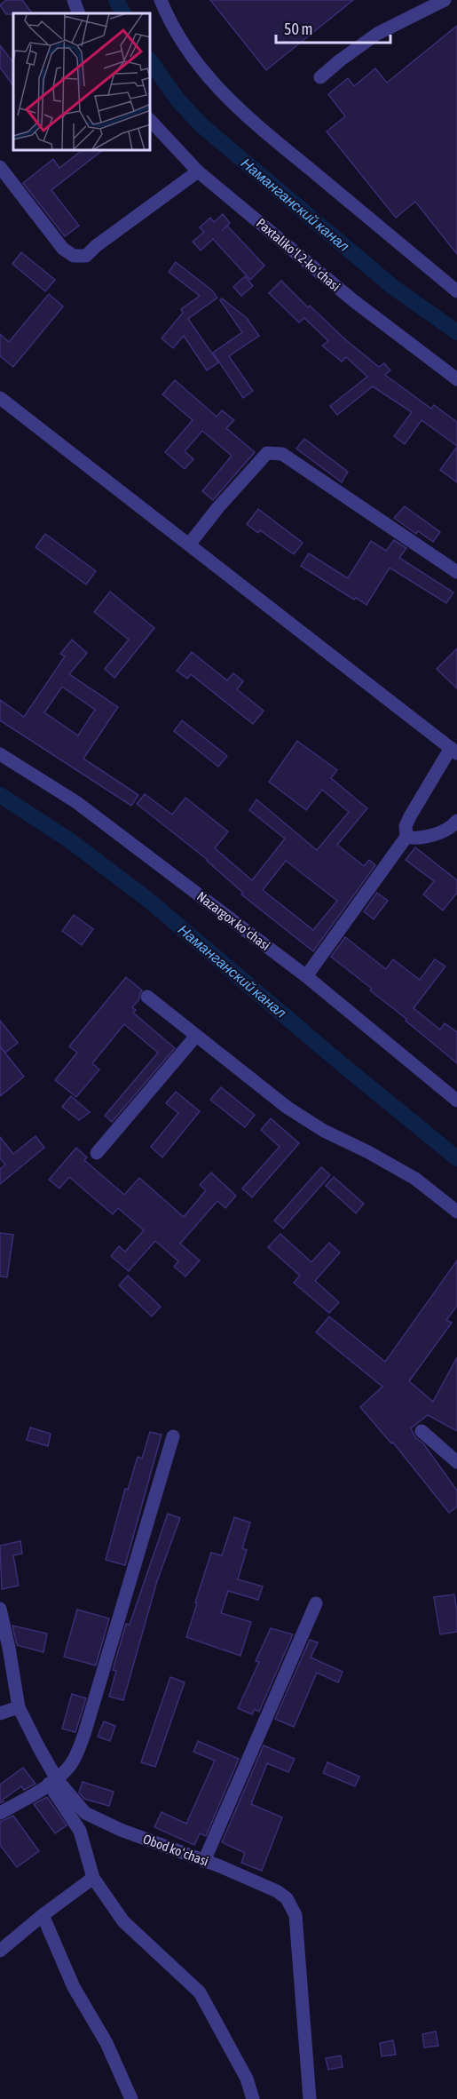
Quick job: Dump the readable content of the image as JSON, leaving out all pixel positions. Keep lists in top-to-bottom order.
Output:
{
  "streets": {
    "street": ["Paxtalikoʻl 2-koʻchasi", "Nazargox koʻchasi", "Obod koʻchasi"]
  },
  "water": ["Наманганский канал"],
  "scale_bar": "50 m"
}
